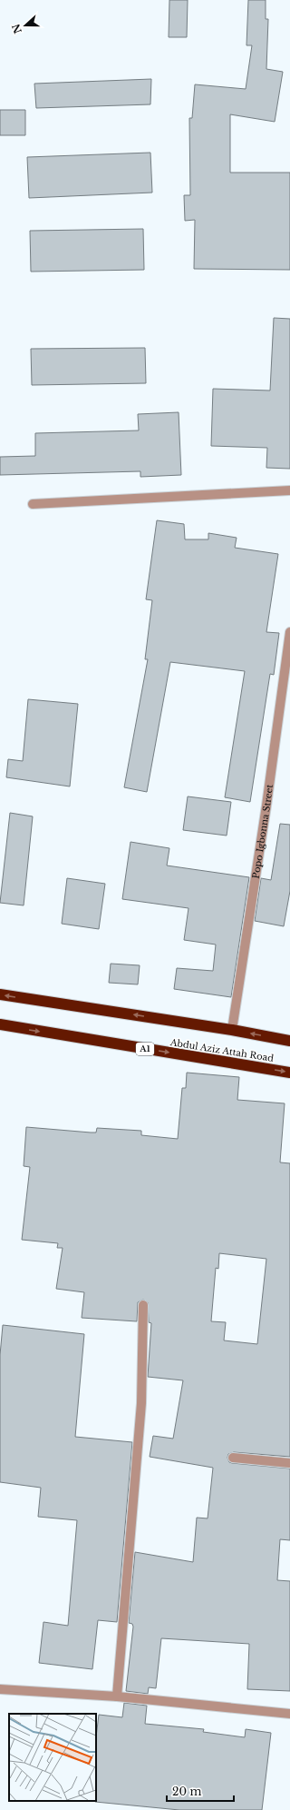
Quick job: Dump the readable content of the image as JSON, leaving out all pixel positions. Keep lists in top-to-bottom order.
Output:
{
  "streets": {
    "highway": ["A1", "Abdul Aziz Attah Road"],
    "street": ["Popo Igbonna Street"]
  },
  "scale_bar": "20 m",
  "north": "left"
}
